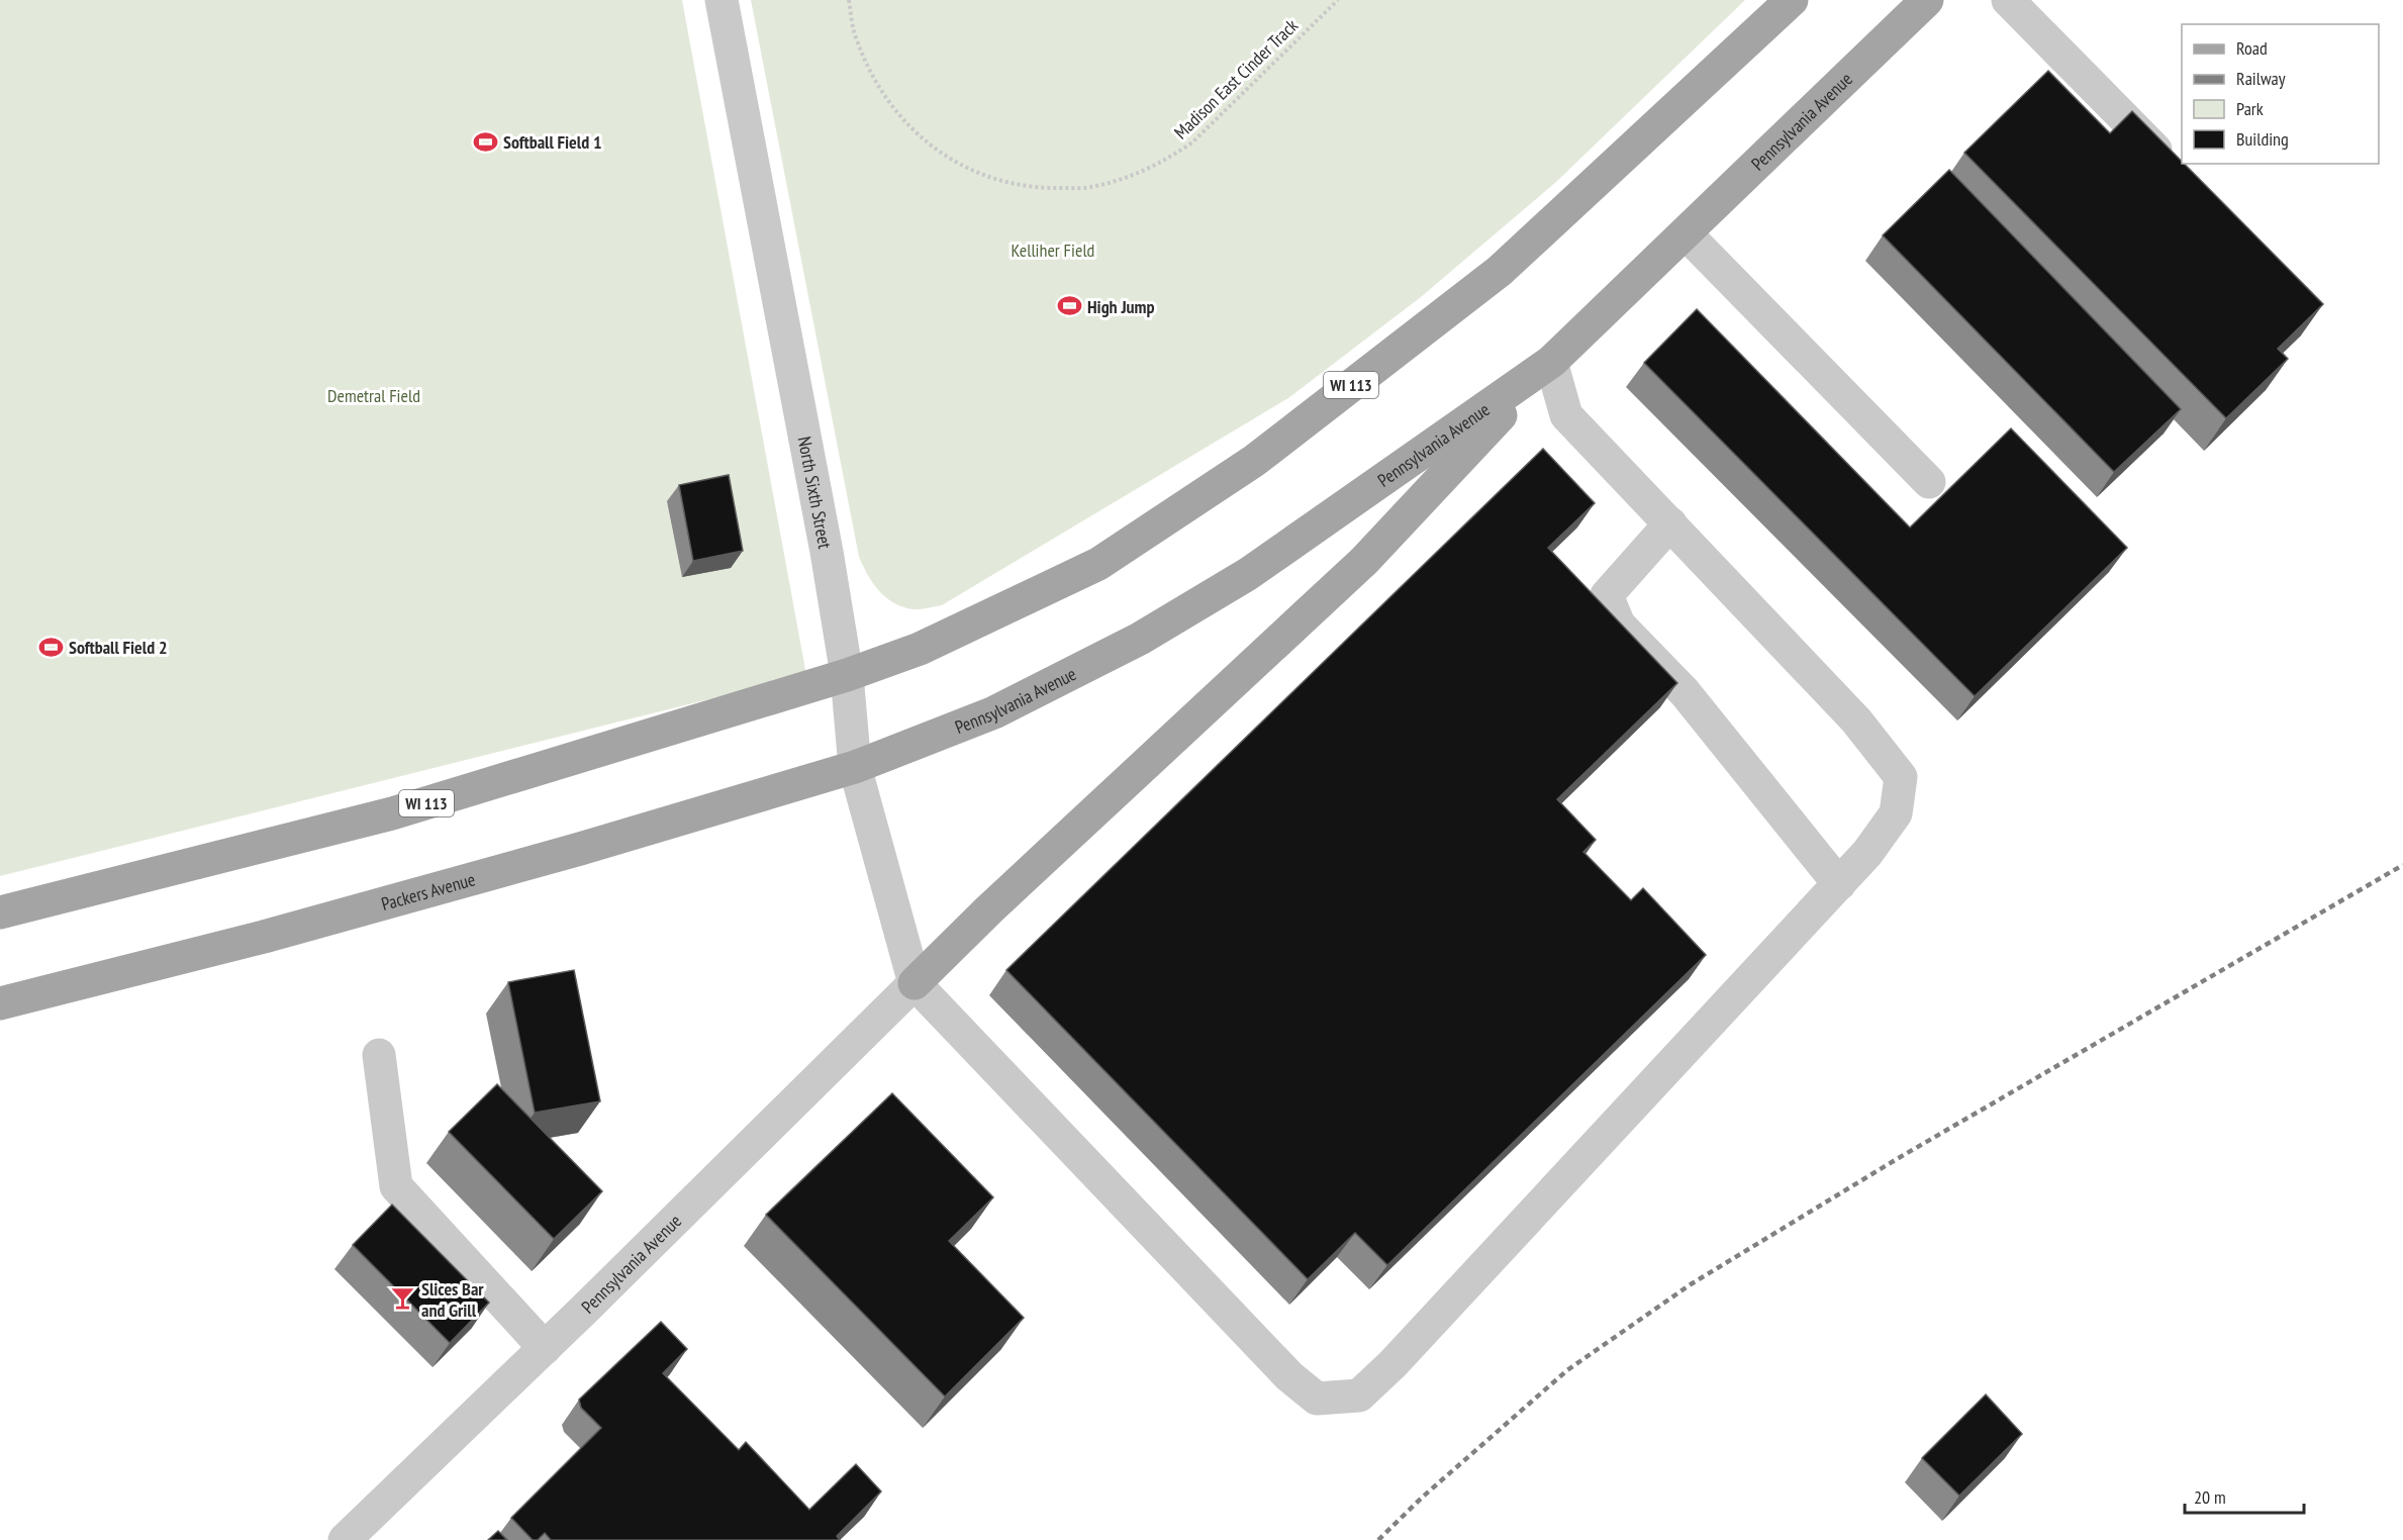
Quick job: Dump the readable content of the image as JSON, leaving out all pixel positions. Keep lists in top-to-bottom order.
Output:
{
  "streets": {
    "main road": ["Pennsylvania Avenue", "WI 113", "Packers Avenue"],
    "street": ["North Sixth Street"],
    "path": ["Madison East Cinder Track"]
  },
  "crossings": [
    ["Pennsylvania Avenue", "North Sixth Street"],
    ["Pennsylvania Avenue", "Packers Avenue"],
    ["WI 113", "North Sixth Street"],
    ["North Sixth Street", "Packers Avenue"]
  ],
  "parks": ["Kelliher Field", "Demetral Field"],
  "places": {
    "sports": ["Softball Field 1", "High Jump", "Softball Field 2"],
    "bar": ["Slices Bar and Grill"]
  },
  "legend": [
    "Road",
    "Railway",
    "Park",
    "Building"
  ],
  "scale_bar": "20 m"
}
